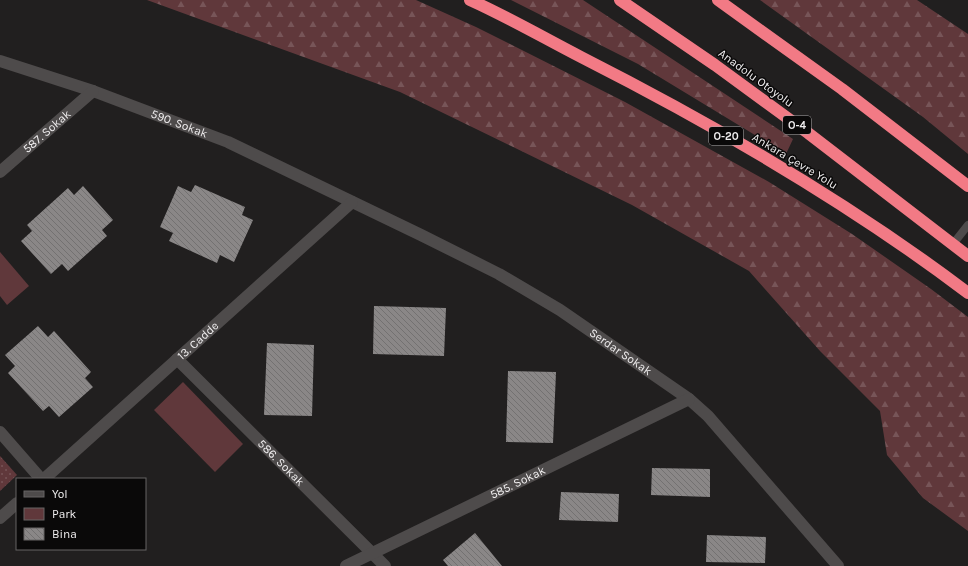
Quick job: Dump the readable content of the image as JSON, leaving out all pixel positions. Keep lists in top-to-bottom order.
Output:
{
  "streets": {
    "highway": [
      "Anadolu Otoyolu",
      "O-4",
      "O-20",
      "Ankara Çevre Yolu"
    ],
    "street": [
      "590. Sokak",
      "587. Sokak",
      "13. Cadde",
      "Serdar Sokak",
      "586. Sokak",
      "585. Sokak"
    ]
  },
  "crossings": [
    ["590. Sokak", "587. Sokak"],
    ["590. Sokak", "13. Cadde"],
    ["590. Sokak", "Serdar Sokak"],
    ["13. Cadde", "Serdar Sokak"],
    ["13. Cadde", "586. Sokak"],
    ["Serdar Sokak", "585. Sokak"],
    ["586. Sokak", "585. Sokak"]
  ],
  "legend": ["Yol", "Park", "Bina"]
}
